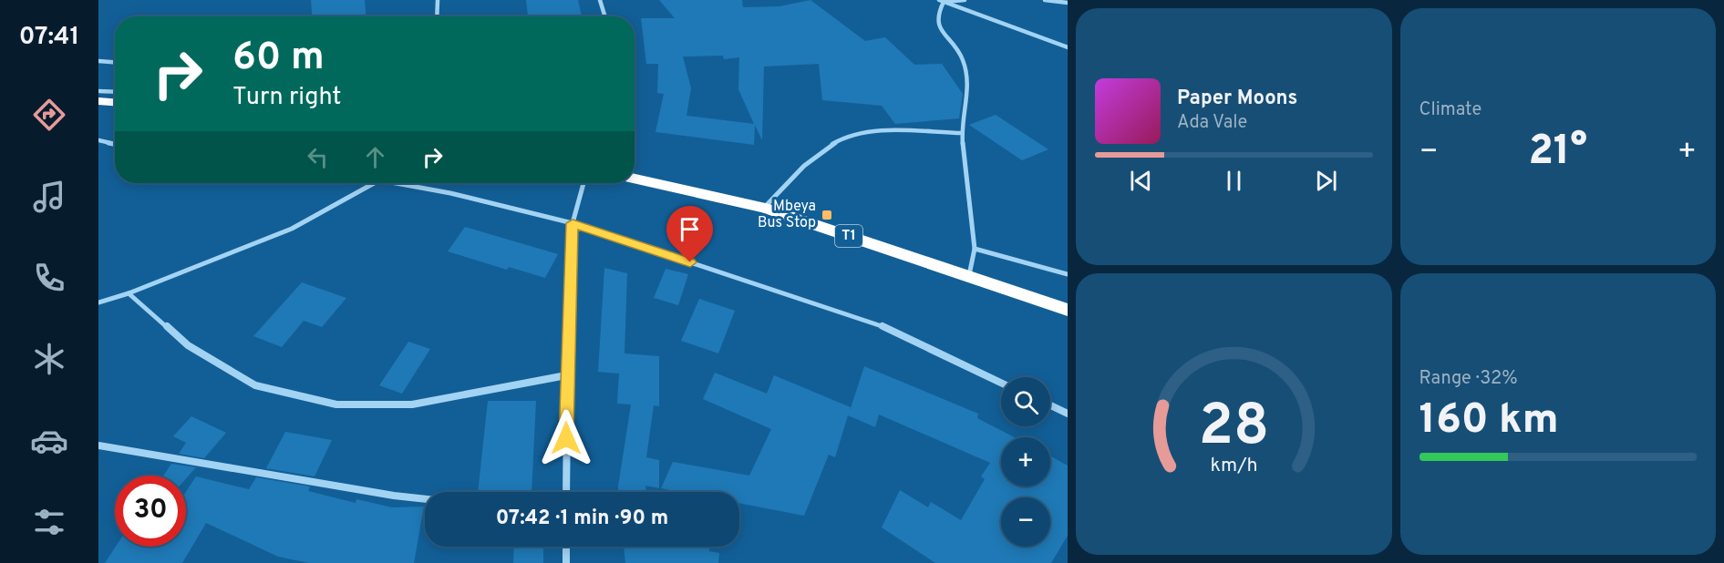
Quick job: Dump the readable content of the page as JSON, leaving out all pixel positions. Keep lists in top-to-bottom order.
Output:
{
  "streets": {
    "highway": ["T1"]
  },
  "places": {
    "transit": ["Mbeya Bus Stop"]
  },
  "page": {
    "tabs": "07:41",
    "tile": [
      "Climate",
      ["Range · 32%", "160 km"]
    ],
    "turn": ["60 m", "Turn right"],
    "song": ["Paper Moons", "Ada Vale"],
    "heat": ["−", "21°", "+"],
    "map_buttons": ["+", "−"],
    "limit": "30",
    "trip": "07:42 · 1 min · 90 m",
    "gauge": ["28", "km/h"]
  }
}
